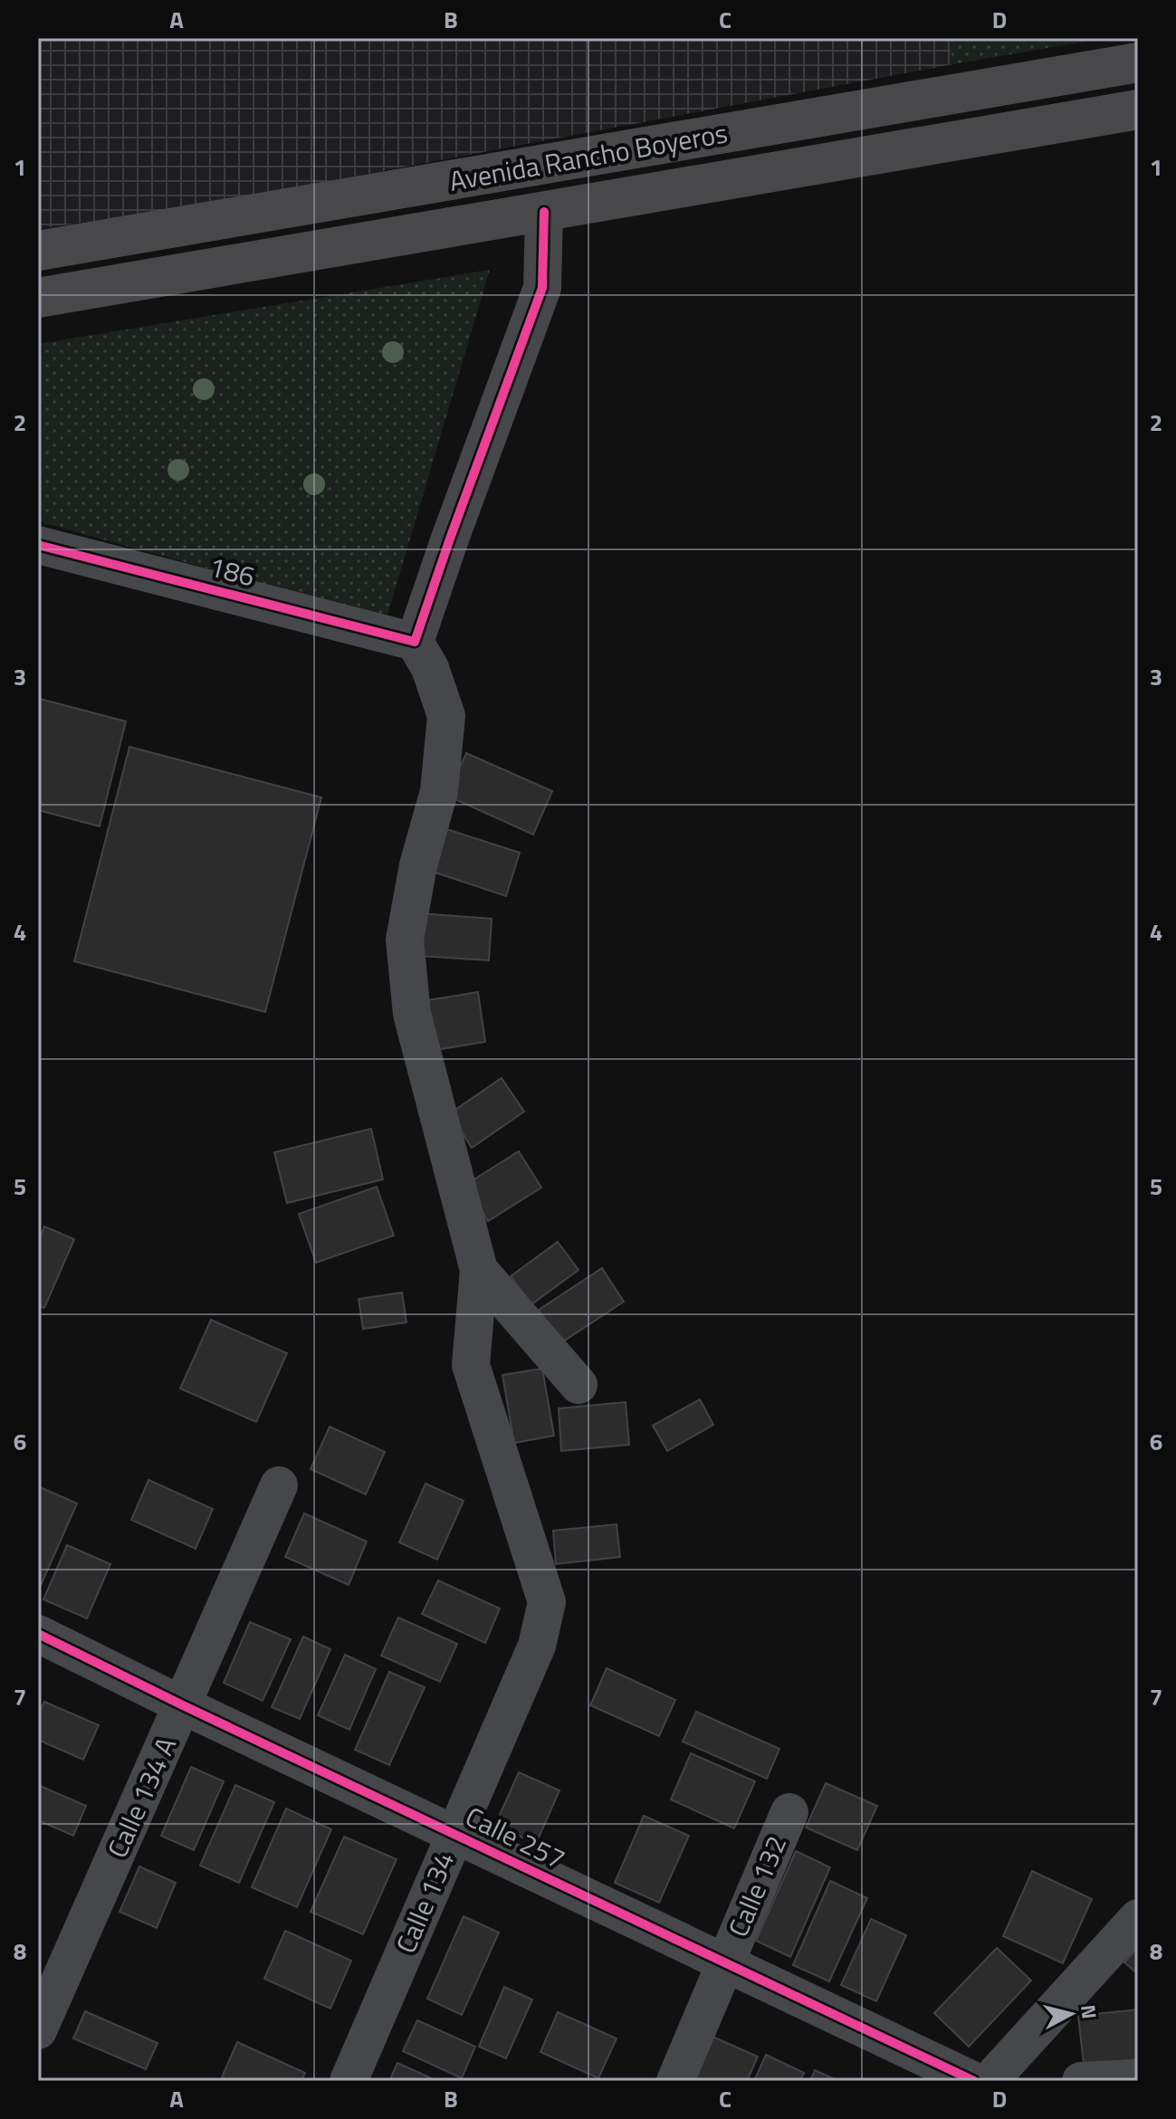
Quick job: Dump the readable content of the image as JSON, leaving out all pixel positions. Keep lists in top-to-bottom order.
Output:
{
  "streets": {
    "highway": ["Avenida Rancho Boyeros"],
    "street": [
      "186",
      "Calle 134 A",
      "Calle 257",
      "Calle 132",
      "Calle 134"
    ]
  },
  "crossings": [
    ["Calle 134 A", "Calle 257"],
    ["Calle 257", "Calle 132"],
    ["Calle 257", "Calle 134"]
  ],
  "north": "right",
  "grid": {
    "columns": [
      "A",
      "B",
      "C",
      "D"
    ],
    "rows": [
      "1",
      "2",
      "3",
      "4",
      "5",
      "6",
      "7",
      "8"
    ]
  }
}
